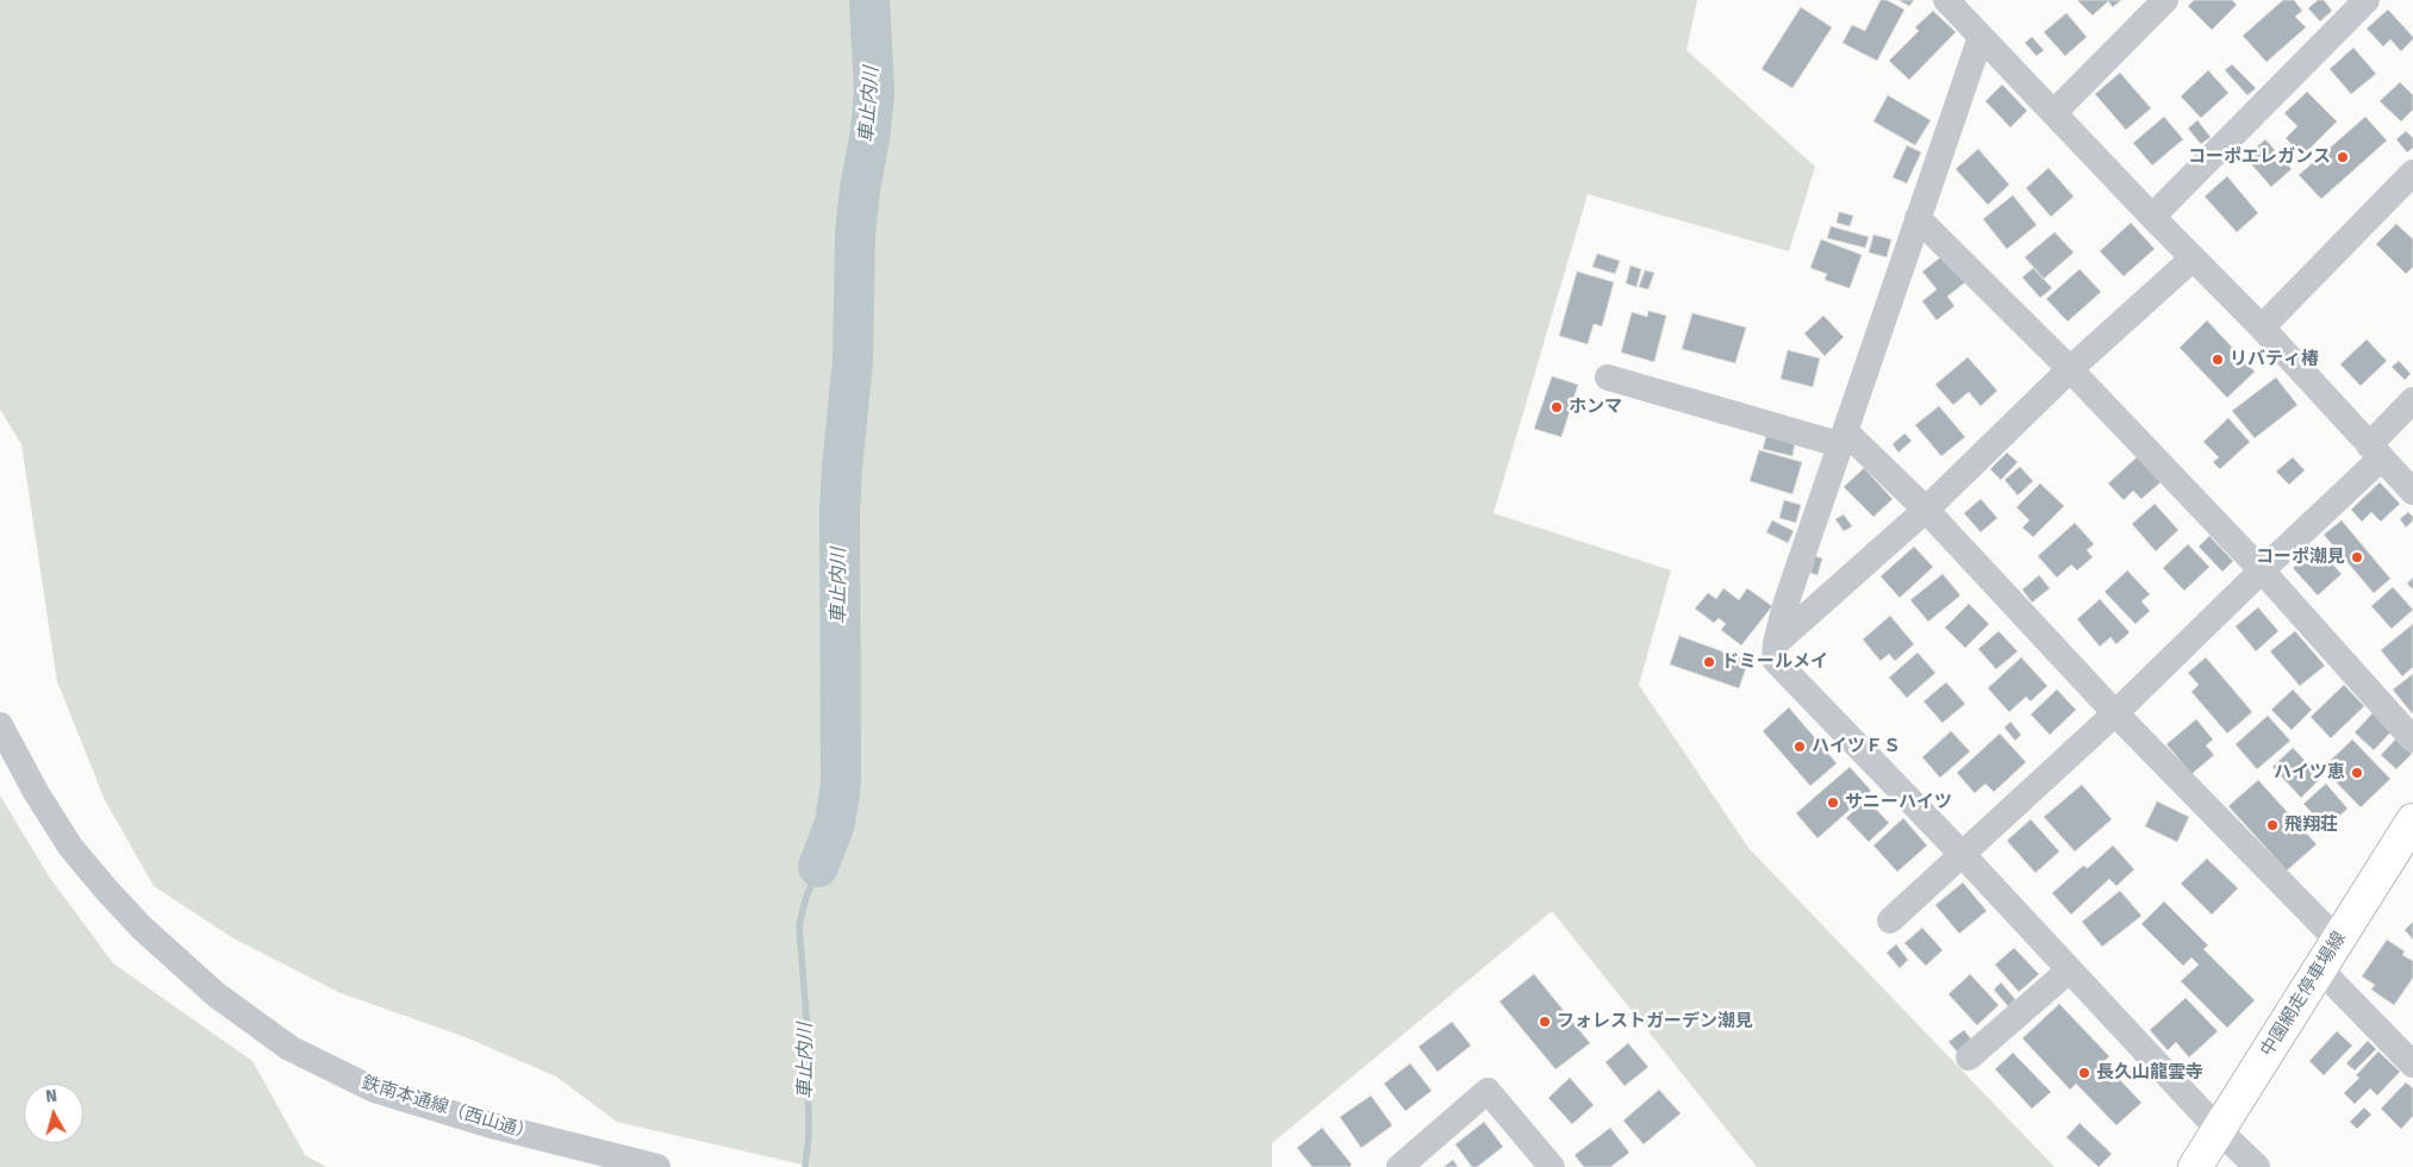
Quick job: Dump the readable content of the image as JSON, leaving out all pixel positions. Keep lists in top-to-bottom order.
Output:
{
  "streets": {
    "main road": ["中園網走停車場線"],
    "street": ["鉄南本通線（西山通）"]
  },
  "water": ["車止内川"],
  "places": [
    "コーポエレガンス",
    "リバティ椿",
    "ホンマ",
    "コーポ潮見",
    "ドミールメイ",
    "ハイツＦＳ",
    "ハイツ恵",
    "サニーハイツ",
    "飛翔荘",
    "フォレストガーデン潮見",
    "長久山龍雲寺"
  ],
  "north": "top"
}
